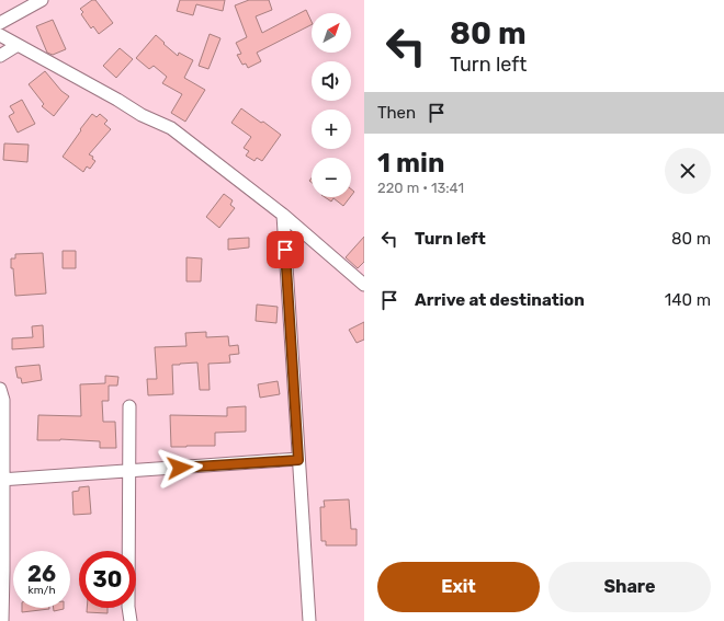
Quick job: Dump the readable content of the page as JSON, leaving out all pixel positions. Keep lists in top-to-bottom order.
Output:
{
  "north": "top right",
  "page": {
    "turn": ["80 m", "Turn left"],
    "map_buttons": ["+", "−"],
    "then": "Then",
    "heading": ["1 min", "220 m · 13:41"],
    "list": [
      {
        "name": "Turn left",
        "value": "80 m"
      },
      {
        "name": "Arrive at destination",
        "value": "140 m"
      }
    ],
    "speed": "26 km/h",
    "limit": "30",
    "buttons": ["Exit", "Share"]
  }
}
